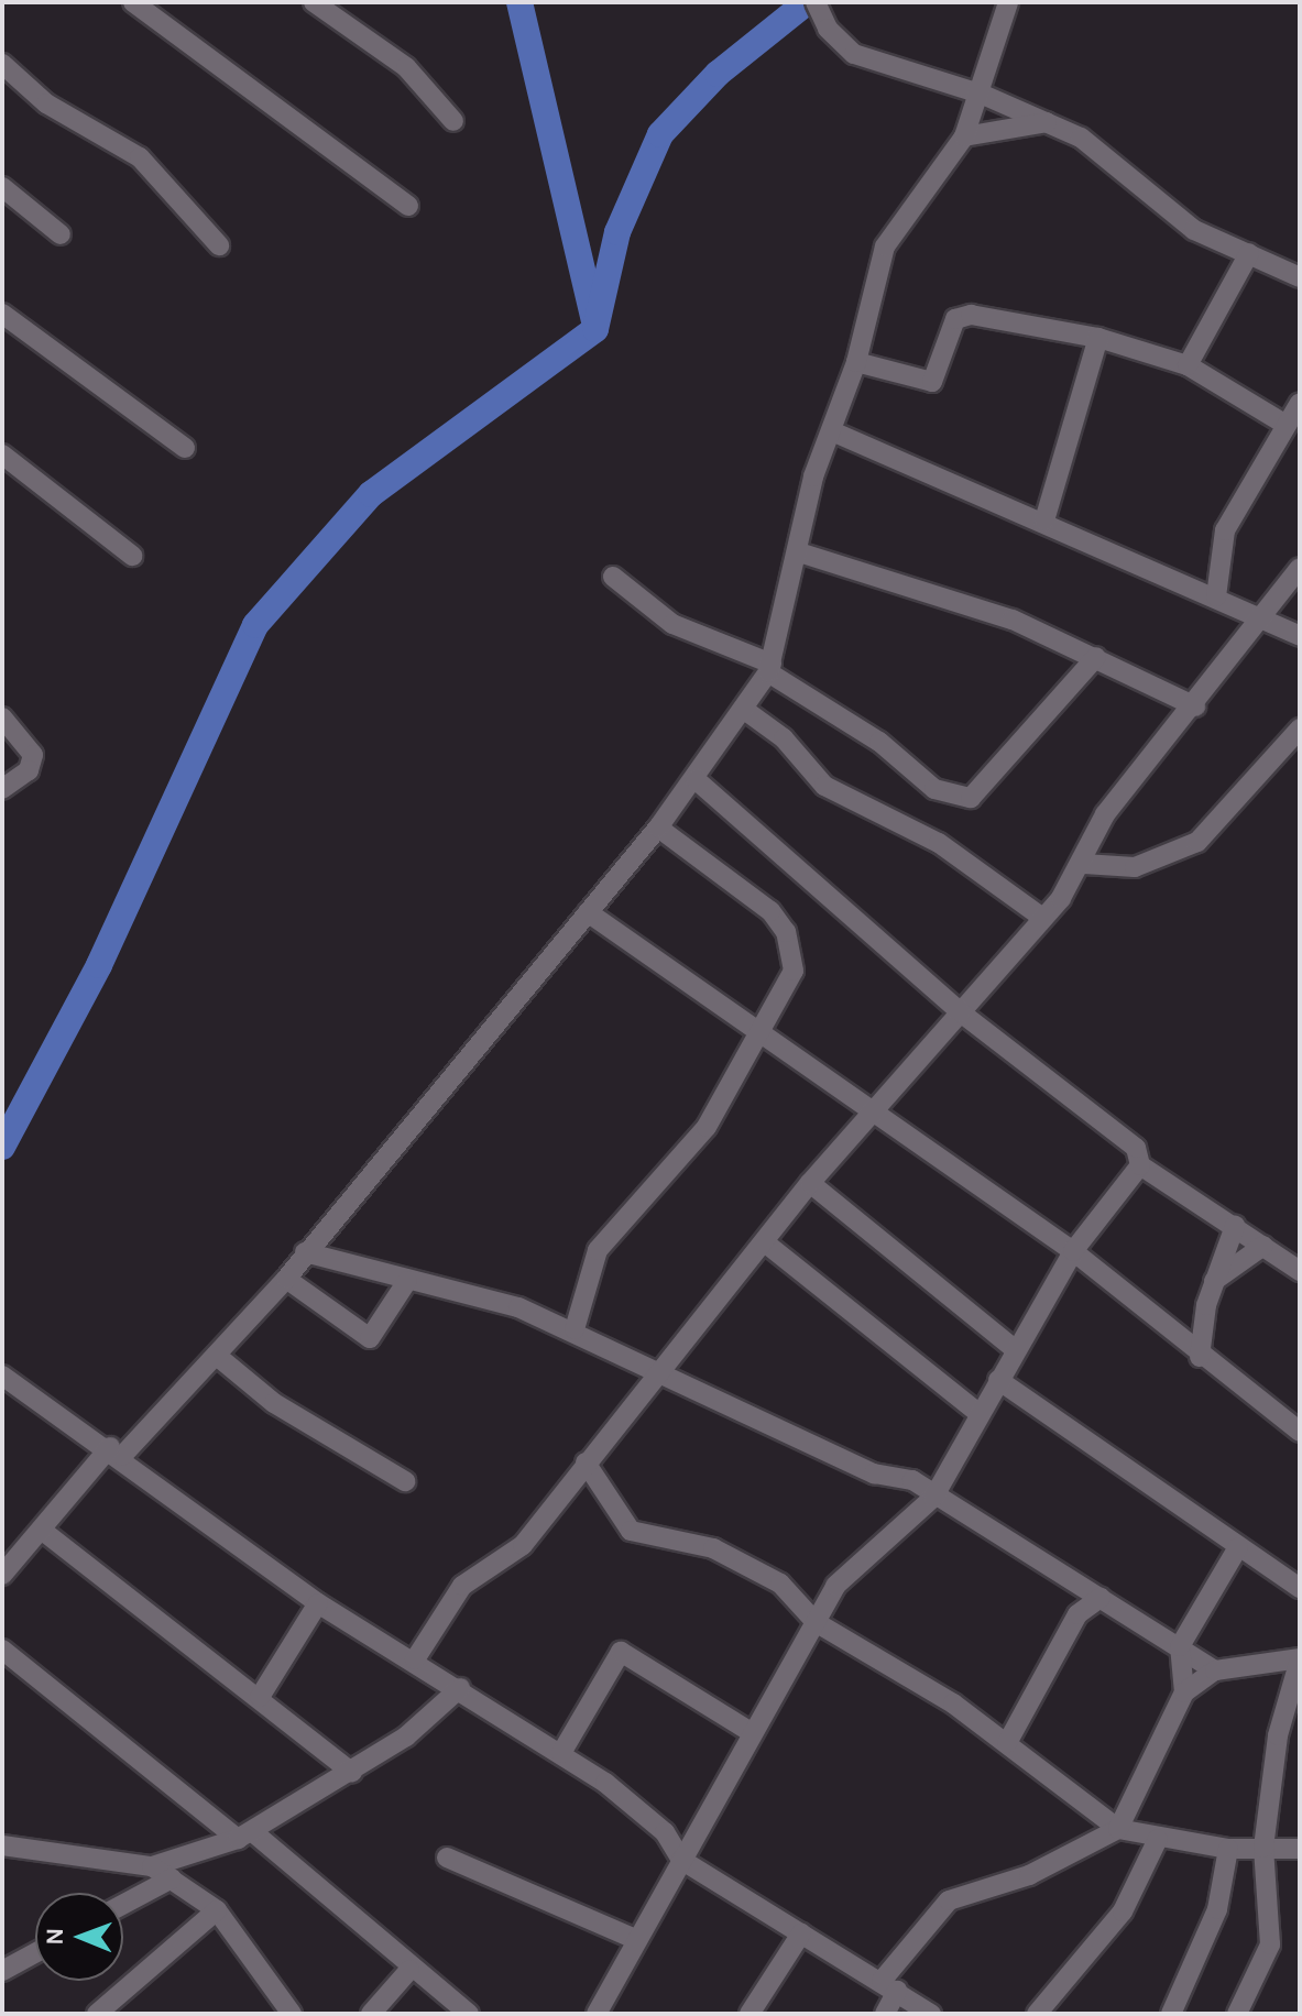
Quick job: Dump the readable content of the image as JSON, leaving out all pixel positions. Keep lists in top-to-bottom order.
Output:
{
  "north": "left"
}
